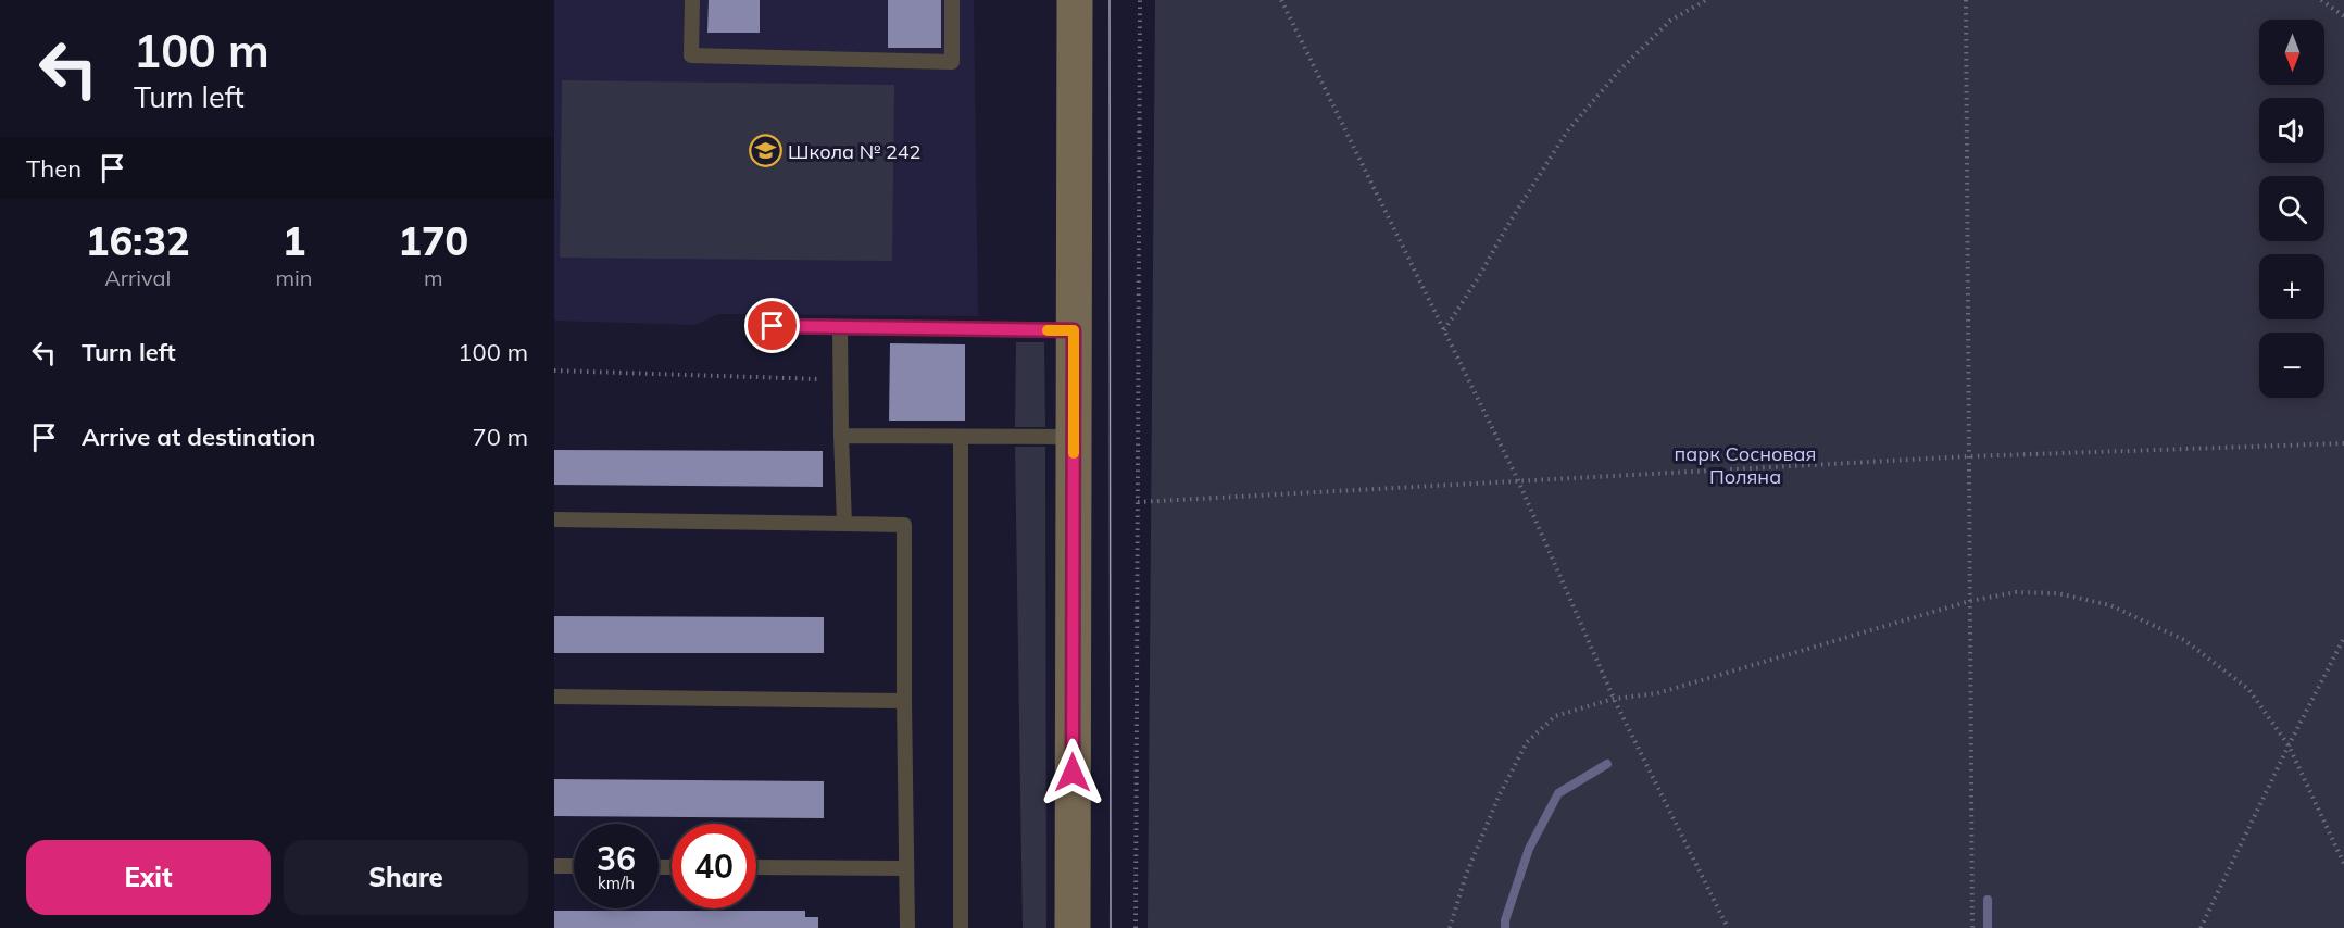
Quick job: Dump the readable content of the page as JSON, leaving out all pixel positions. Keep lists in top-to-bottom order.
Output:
{
  "parks": ["парк Сосновая Поляна"],
  "places": {
    "school or university": ["Школа № 242"]
  },
  "north": "bottom",
  "page": {
    "turn": ["100 m", "Turn left"],
    "map_buttons": ["+", "−"],
    "then": "Then",
    "eta": [
      "16:32",
      "Arrival",
      "1",
      "min",
      "170",
      "m"
    ],
    "list": [
      {
        "name": "Turn left",
        "value": "100 m"
      },
      {
        "name": "Arrive at destination",
        "value": "70 m"
      }
    ],
    "speed": "36 km/h",
    "limit": "40",
    "buttons": ["Exit", "Share"]
  }
}
